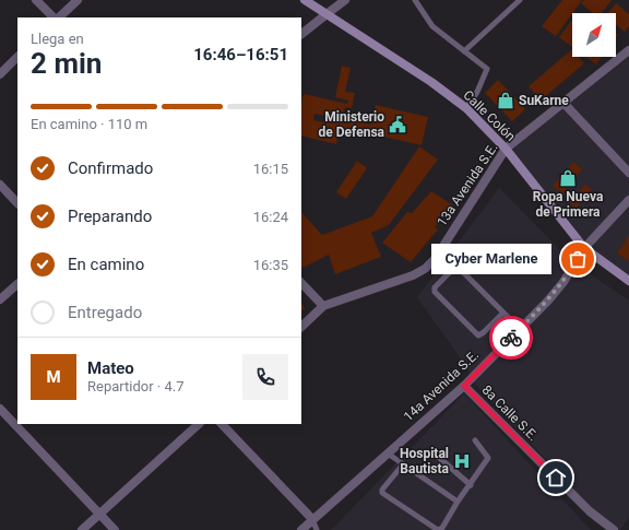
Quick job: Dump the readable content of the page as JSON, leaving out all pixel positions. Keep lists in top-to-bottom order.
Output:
{
  "streets": {
    "main road": ["Calle Colón"],
    "street": ["13a Avenida S.E.", "14a Avenida S.E.", "8a Calle S.E."]
  },
  "crossings": [
    ["Calle Colón", "13a Avenida S.E."],
    ["Calle Colón", "14a Avenida S.E."],
    ["14a Avenida S.E.", "8a Calle S.E."]
  ],
  "places": {
    "shop": ["SuKarne", "Ropa Nueva de Primera"],
    "public building": ["Ministerio de Defensa"],
    "other": ["Cyber Marlene"],
    "hospital": ["Hospital Bautista"]
  },
  "north": "top right",
  "page": {
    "heading": ["2 min", "Llega en", "16:46–16:51"],
    "panel": ["Mateo", "Repartidor · 4.7"],
    "bar": "En camino · 110 m",
    "list": [
      ["Confirmado", "16:15"],
      ["Preparando", "16:24"],
      ["En camino", "16:35"],
      "Entregado"
    ],
    "bubble": "Cyber Marlene",
    "round": "M"
  }
}
